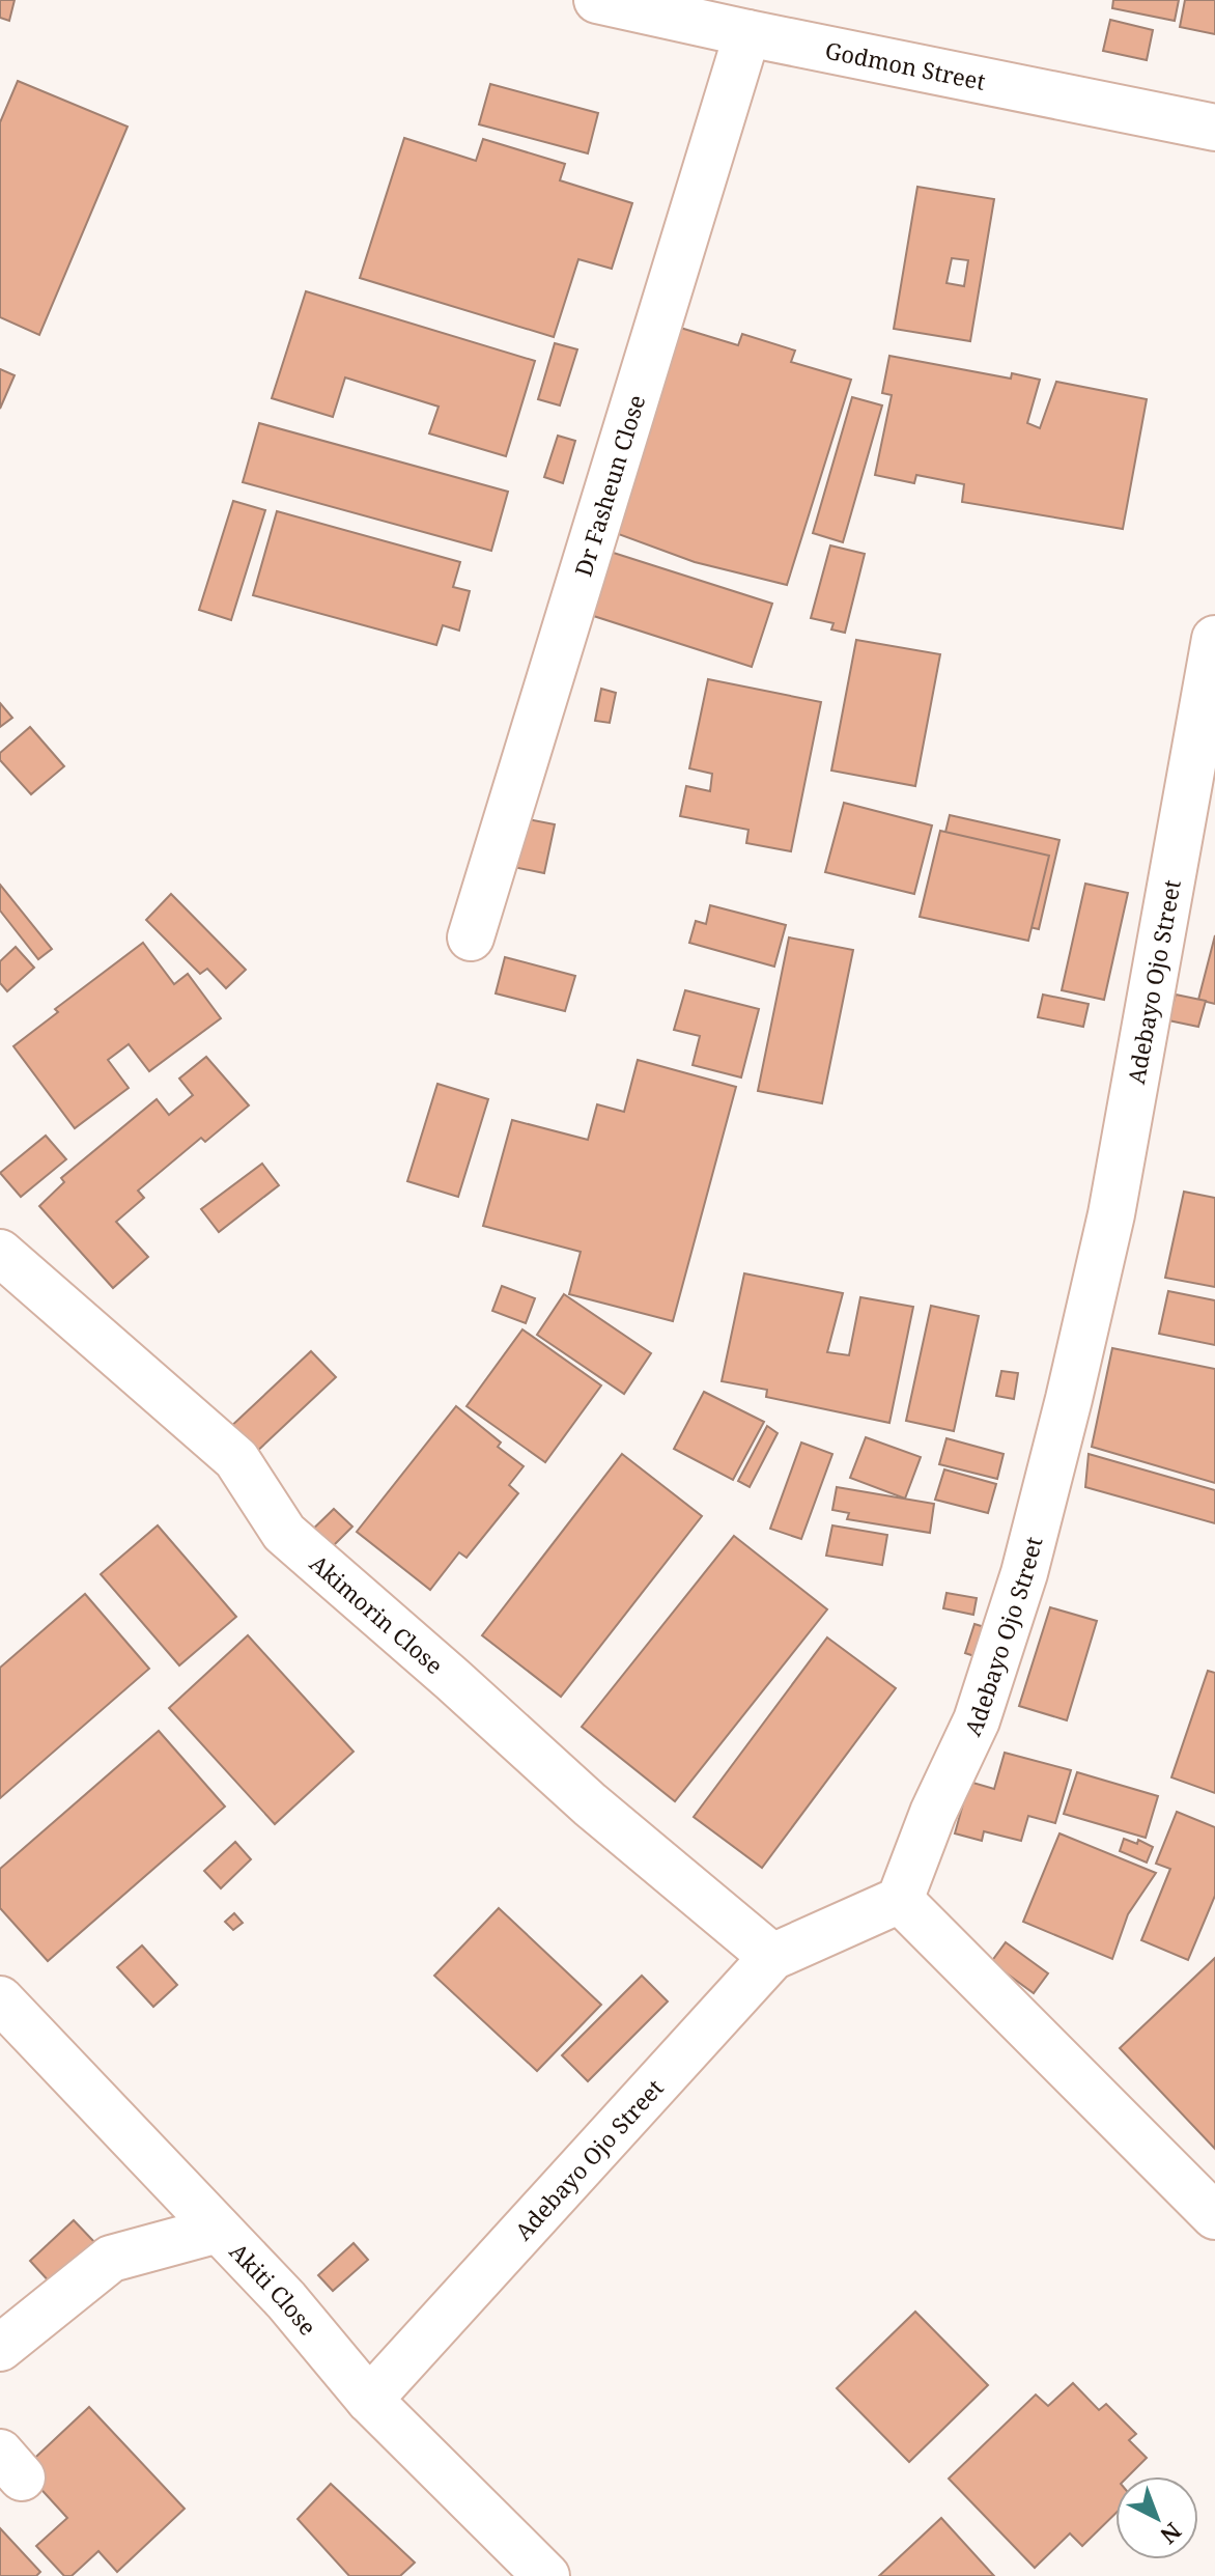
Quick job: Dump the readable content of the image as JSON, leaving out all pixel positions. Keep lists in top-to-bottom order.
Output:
{
  "streets": {
    "street": [
      "Godmon Street",
      "Dr Fasheun Close",
      "Adebayo Ojo Street",
      "Akimorin Close",
      "Akiti Close"
    ]
  },
  "crossings": [
    ["Godmon Street", "Dr Fasheun Close"],
    ["Adebayo Ojo Street", "Akimorin Close"],
    ["Adebayo Ojo Street", "Akiti Close"]
  ],
  "north": "bottom right"
}
